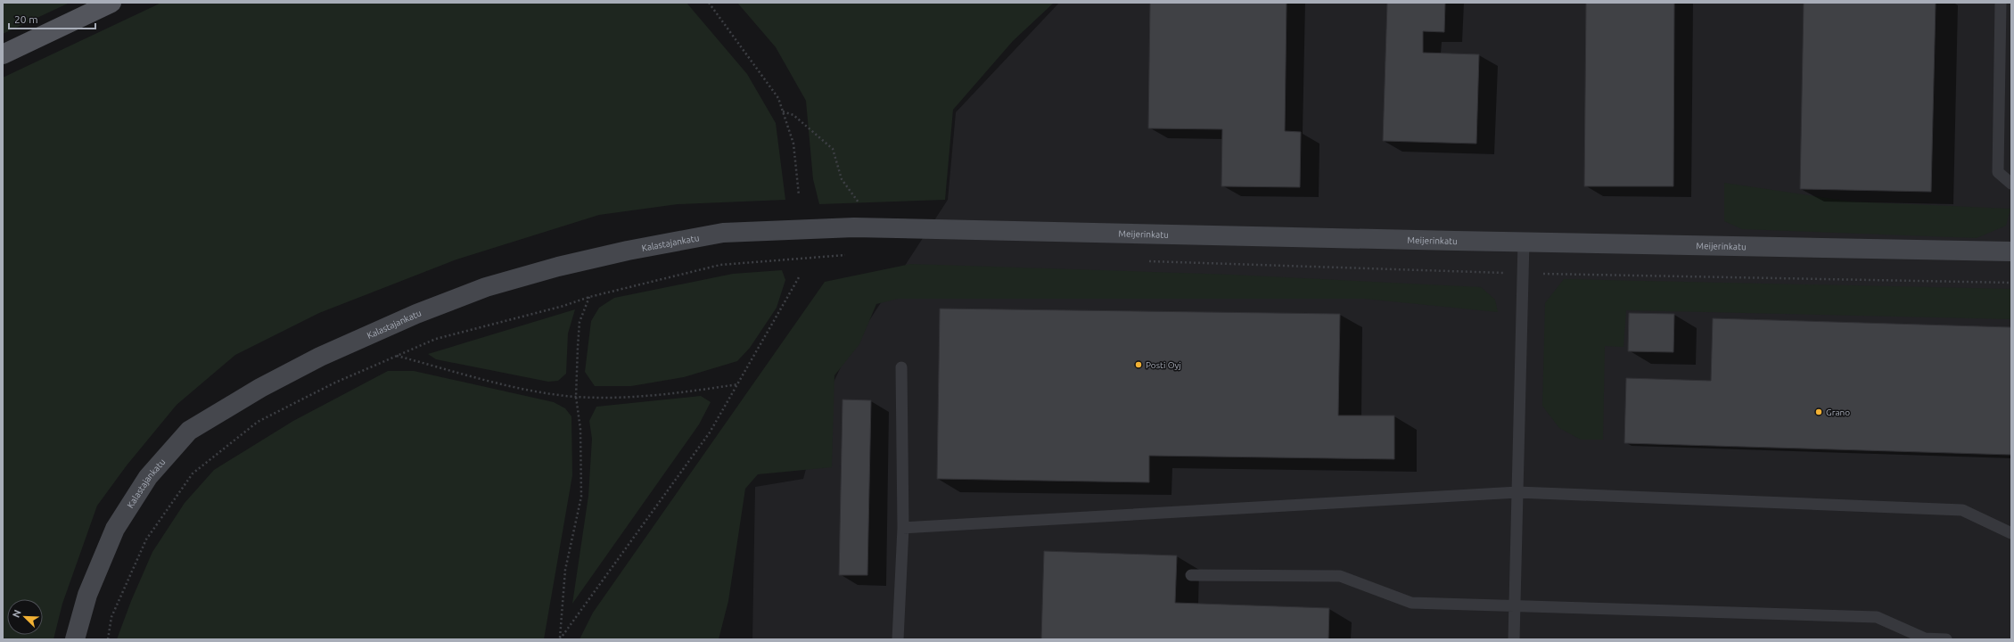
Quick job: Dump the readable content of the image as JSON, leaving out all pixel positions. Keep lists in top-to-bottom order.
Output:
{
  "streets": {
    "street": ["Meijerinkatu", "Kalastajankatu"]
  },
  "crossings": [
    ["Meijerinkatu", "Kalastajankatu"]
  ],
  "places": ["Posti Oyj", "Grano"],
  "scale_bar": "20 m",
  "north": "top left"
}
